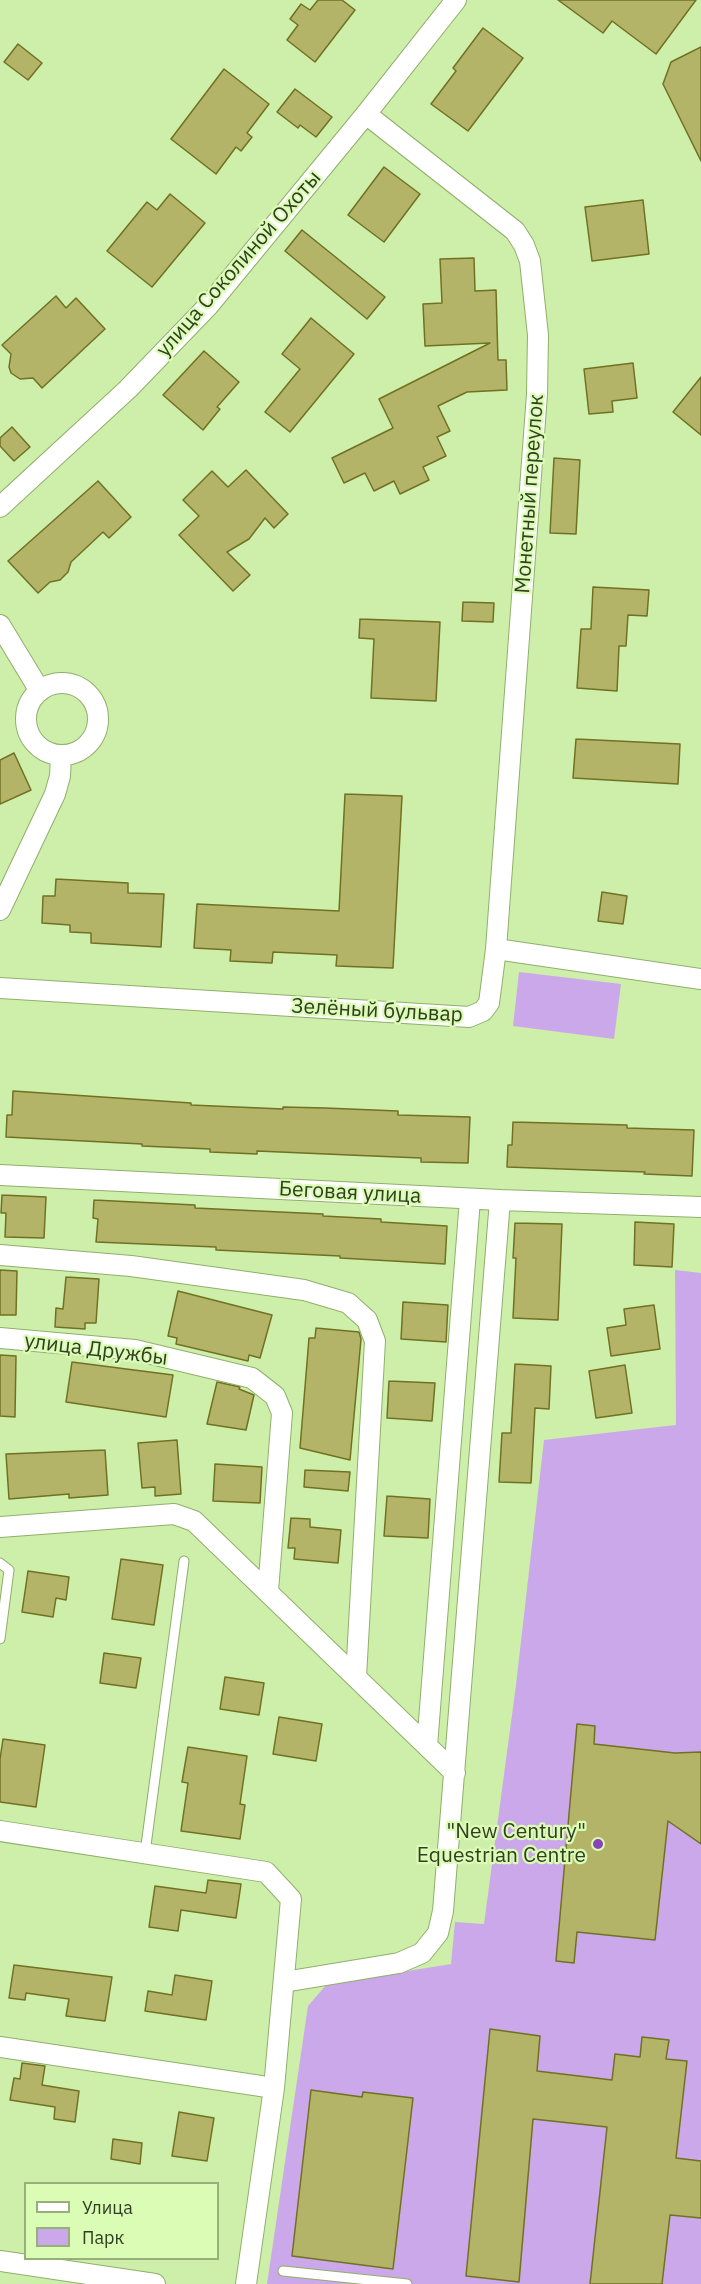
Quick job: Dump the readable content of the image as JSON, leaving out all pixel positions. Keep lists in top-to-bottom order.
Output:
{
  "streets": {
    "street": [
      "улица Соколиной Охоты",
      "Монетный переулок",
      "Зелёный бульвар",
      "Беговая улица",
      "улица Дружбы"
    ]
  },
  "crossings": [
    ["улица Соколиной Охоты", "Монетный переулок"],
    ["Монетный переулок", "Зелёный бульвар"]
  ],
  "places": ["\"New Century\" Equestrian Centre"],
  "legend": ["Улица", "Парк"]
}
